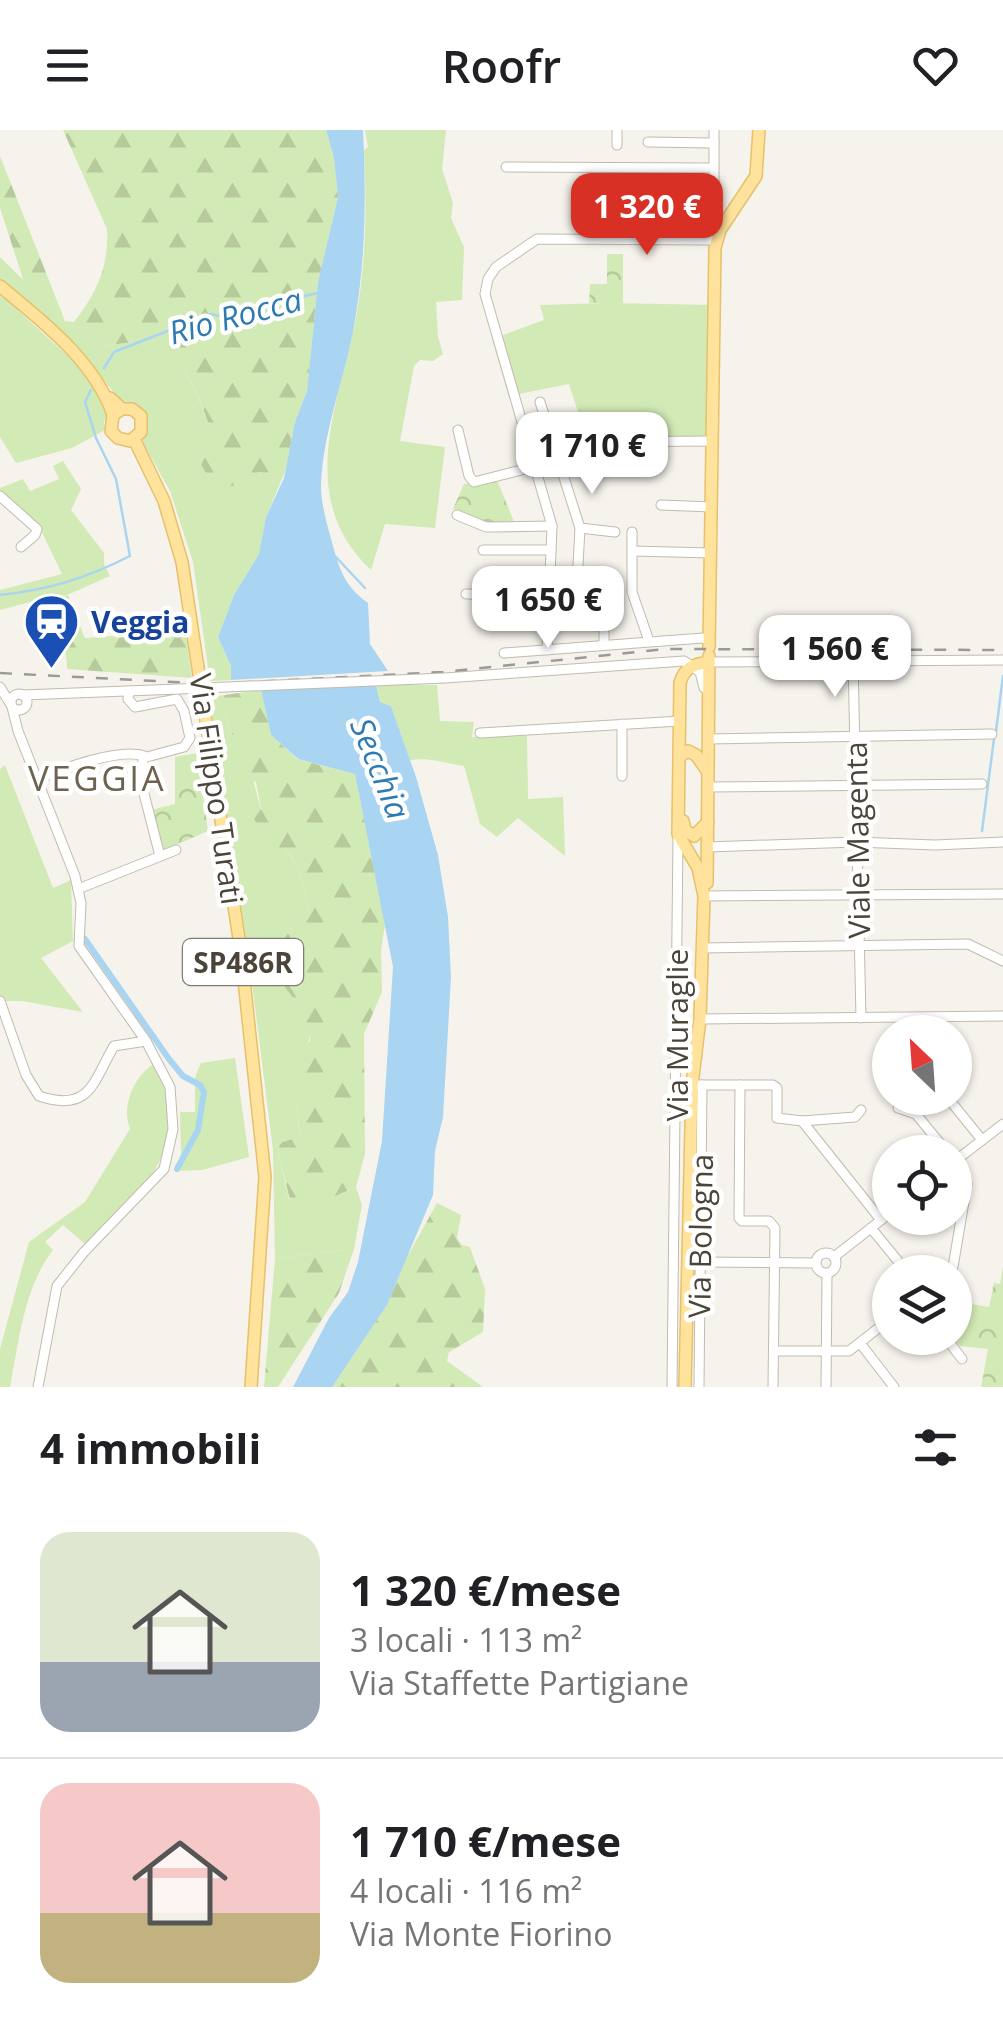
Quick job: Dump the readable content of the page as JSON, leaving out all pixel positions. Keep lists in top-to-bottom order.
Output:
{
  "streets": {
    "main road": ["Via Filippo Turati", "SP486R", "Via Muraglie"],
    "street": ["Viale Magenta", "Via Bologna"]
  },
  "districts": ["VEGGIA"],
  "water": ["Rio Rocca", "Secchia"],
  "places": {
    "station": ["Veggia"]
  },
  "north": "top left",
  "page": {
    "header": "Roofr",
    "price": [
      "1 320 €",
      "1 710 €",
      "1 650 €",
      "1 560 €"
    ],
    "heading": "4 immobili",
    "list": [
      {
        "name": "1 320 €/mese",
        "note": "3 locali · 113 m² · Via Staffette Partigiane"
      },
      {
        "name": "1 710 €/mese",
        "note": "4 locali · 116 m² · Via Monte Fiorino"
      }
    ]
  }
}
